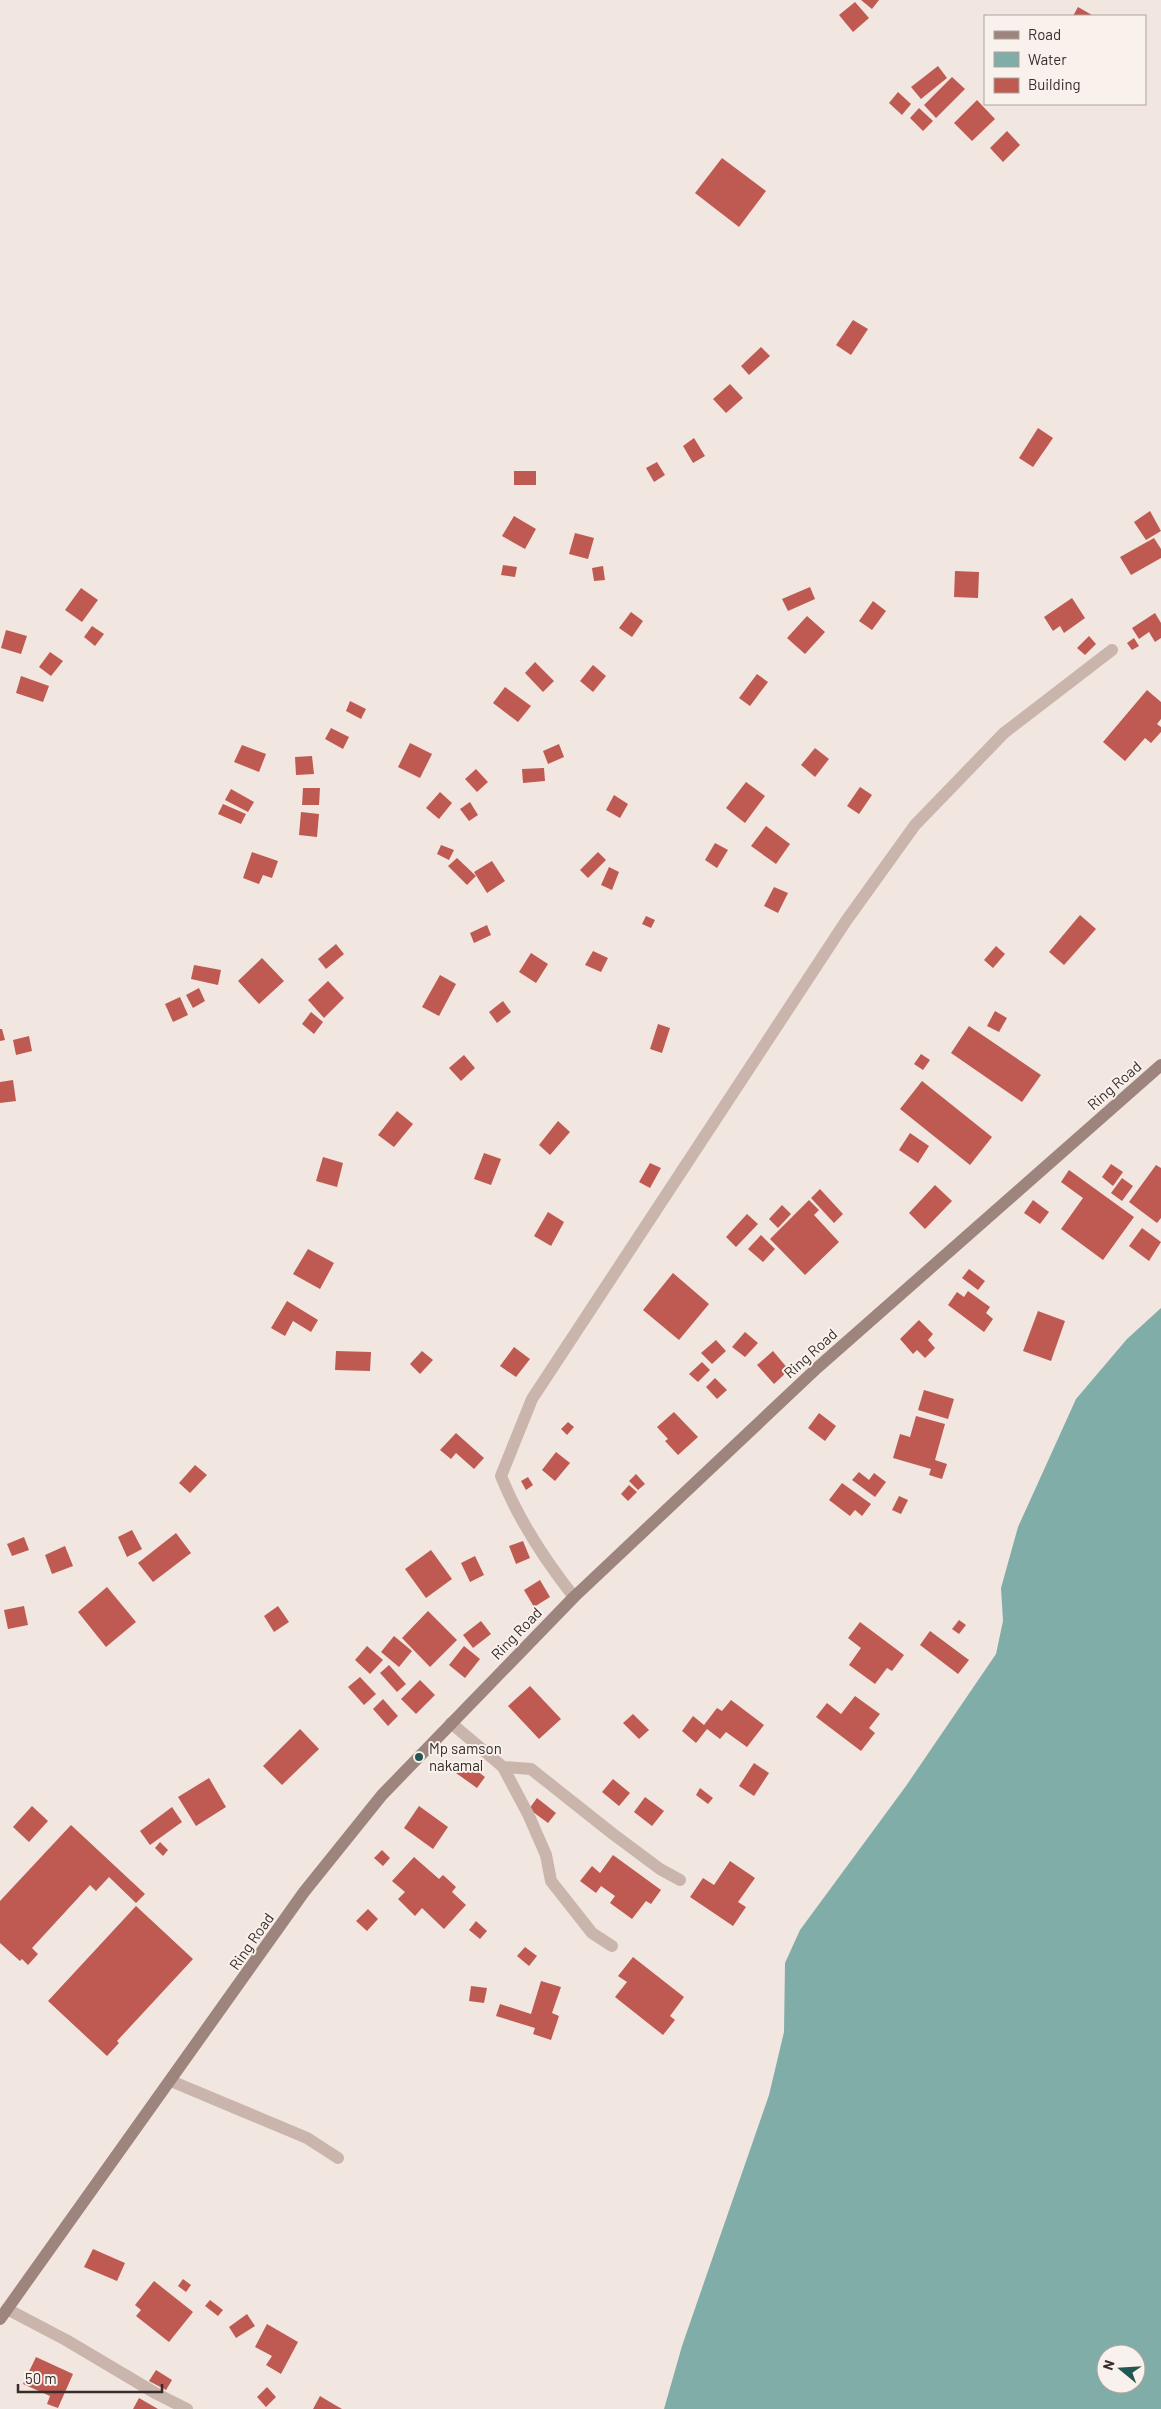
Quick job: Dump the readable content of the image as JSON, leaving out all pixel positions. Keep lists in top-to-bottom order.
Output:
{
  "streets": {
    "main road": ["Ring Road"]
  },
  "places": ["Mp samson nakamal"],
  "legend": ["Road", "Water", "Building"],
  "scale_bar": "50 m",
  "north": "left"
}
